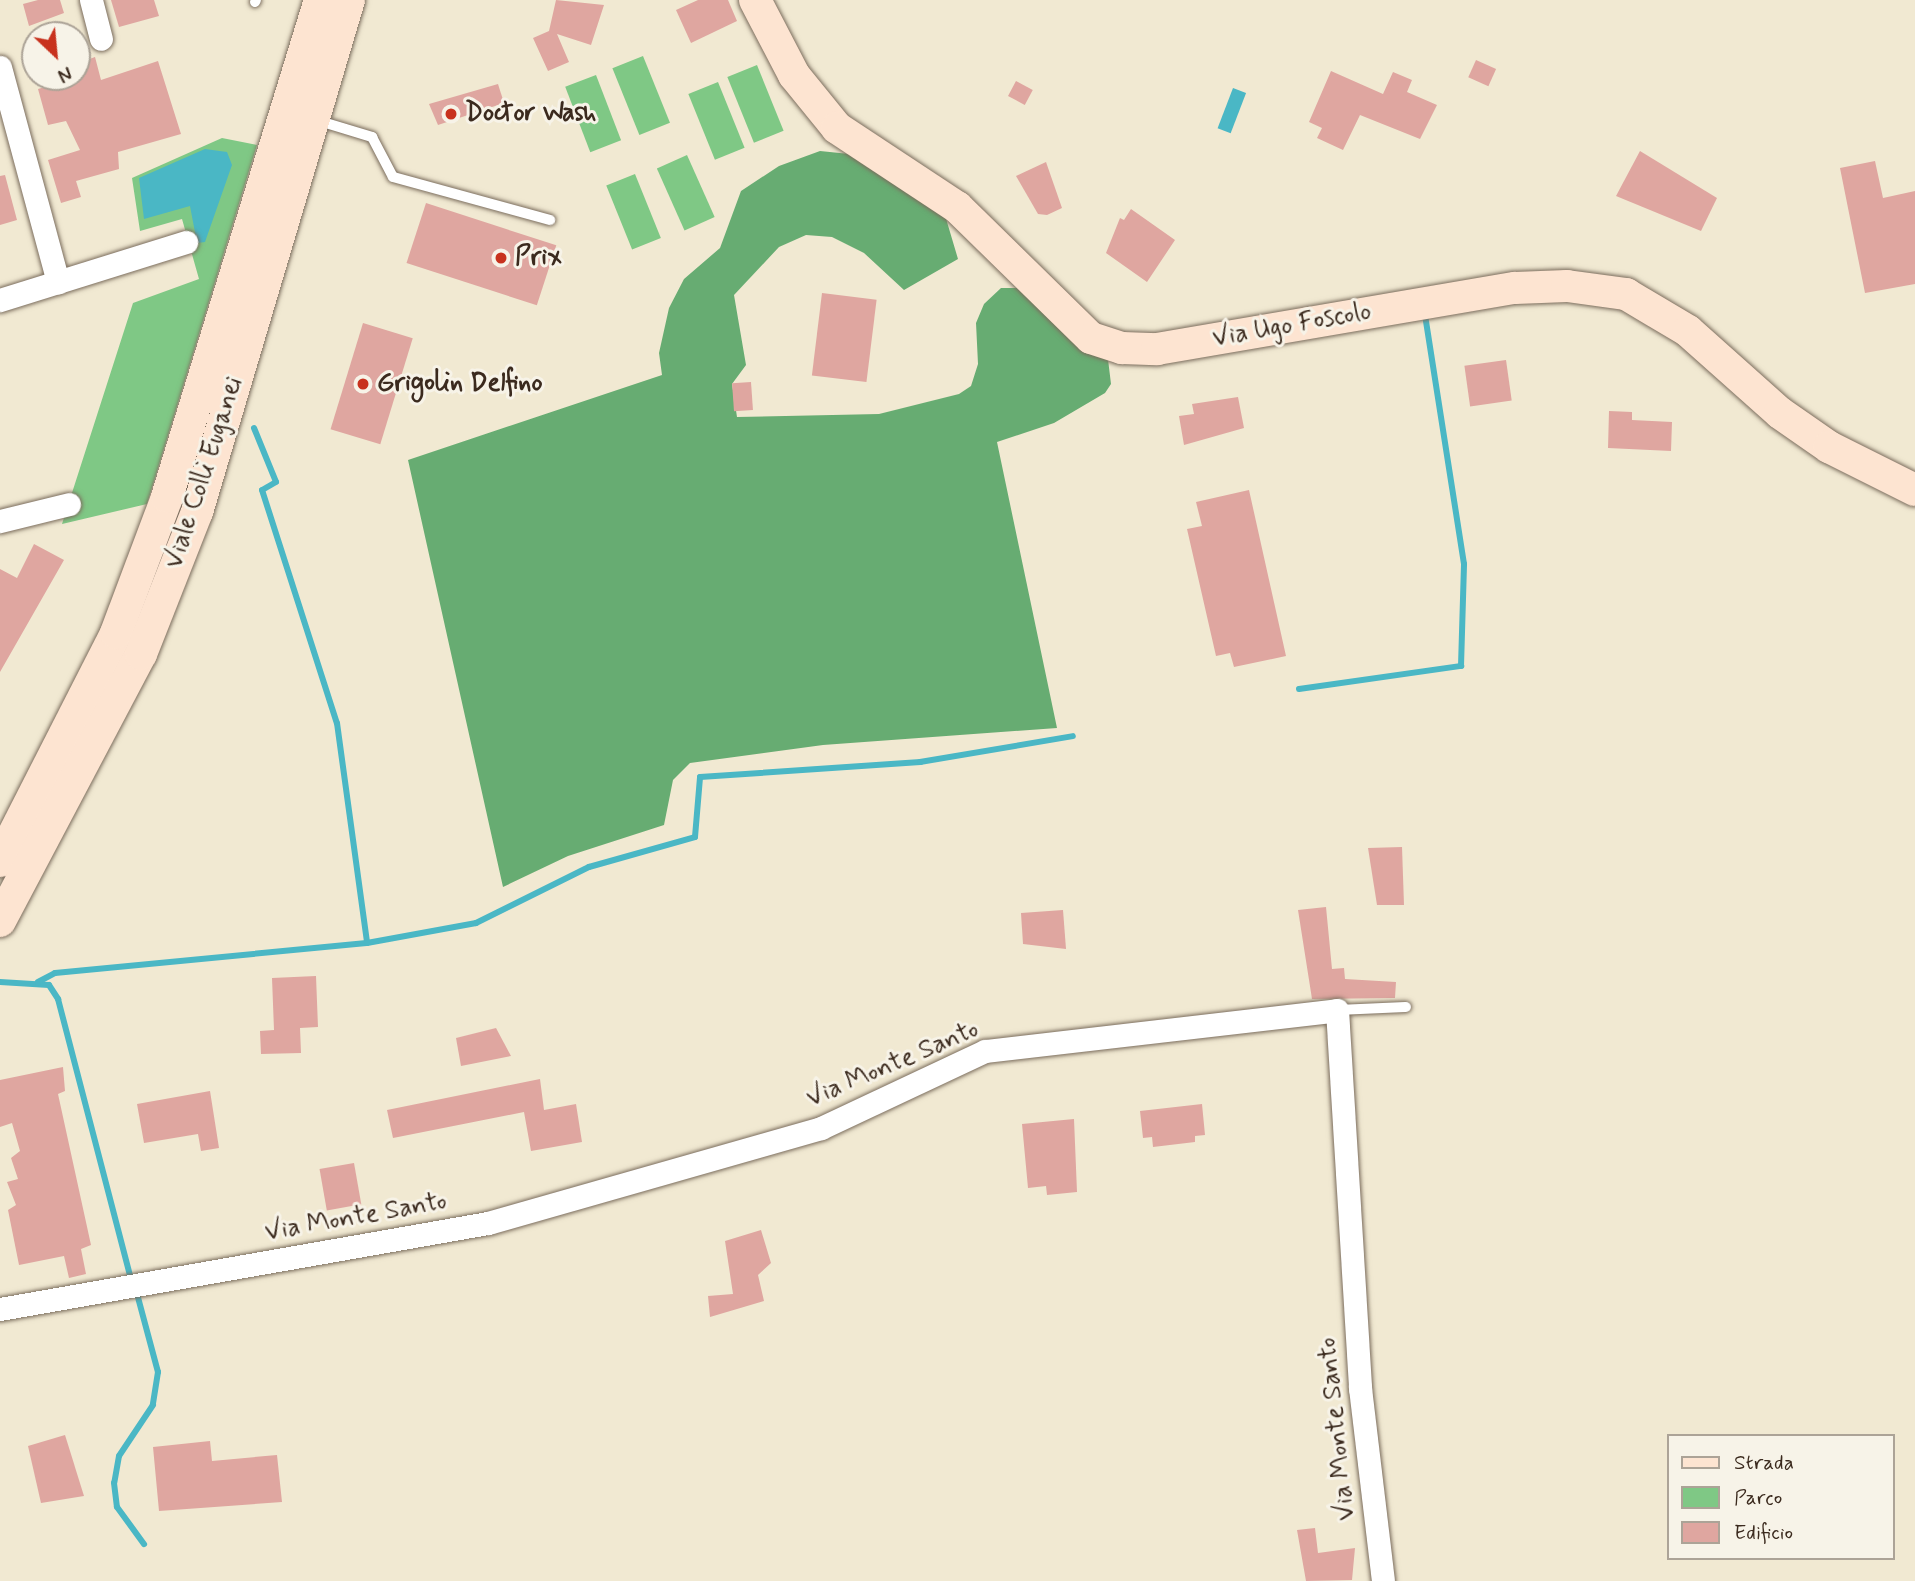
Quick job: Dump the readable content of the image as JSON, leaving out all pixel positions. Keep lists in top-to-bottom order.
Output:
{
  "streets": {
    "main road": ["Via Ugo Foscolo", "Viale Colli Euganei"],
    "street": ["Via Monte Santo"]
  },
  "places": ["Doctor Wash", "Prix", "Grigolin Delfino"],
  "legend": ["Strada", "Parco", "Edificio"],
  "north": "bottom right"
}
